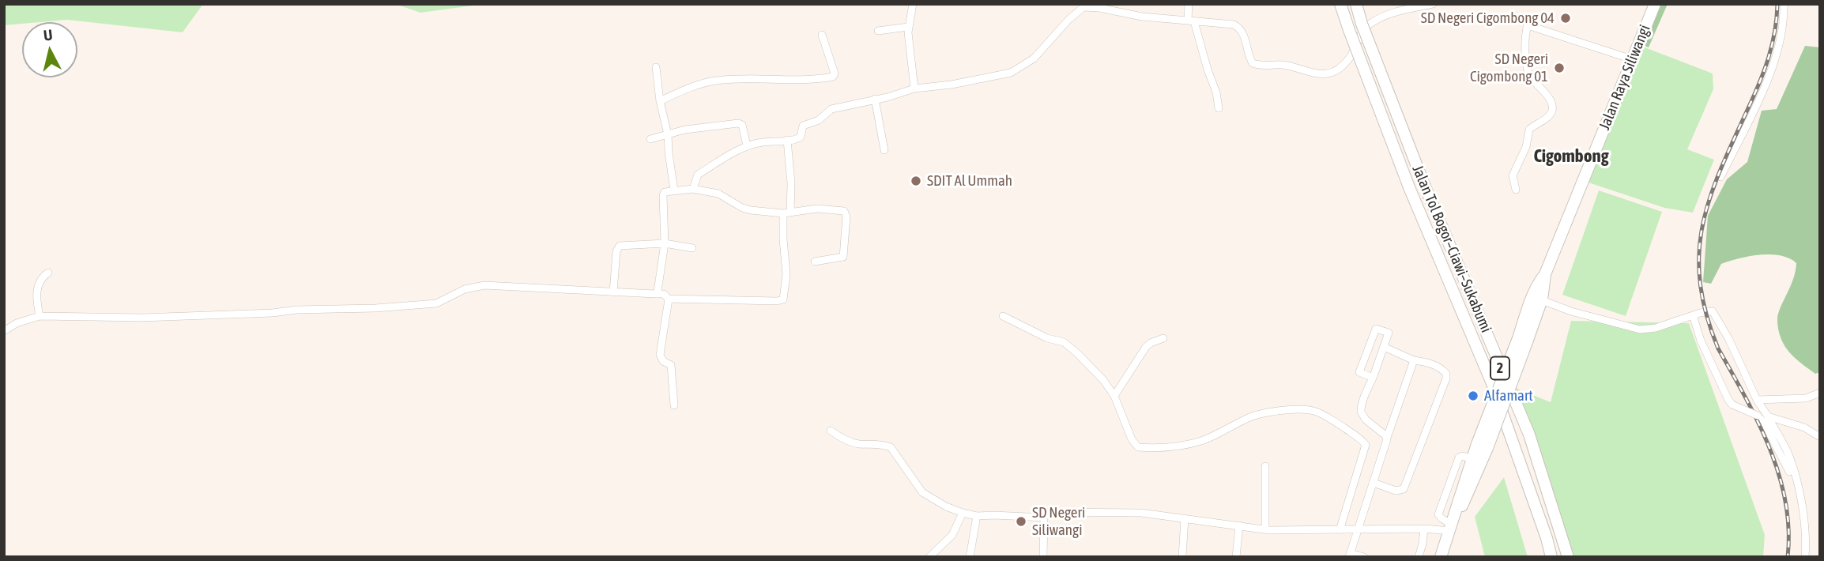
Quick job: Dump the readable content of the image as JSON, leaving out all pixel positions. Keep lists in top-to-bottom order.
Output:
{
  "streets": {
    "highway": ["Jalan Raya Siliwangi", "Jalan Tol Bogor–Ciawi–Sukabumi", "2"]
  },
  "districts": ["Cigombong"],
  "places": [
    "SD Negeri Cigombong 04",
    "SD Negeri Cigombong 01",
    "SDIT Al Ummah",
    "Alfamart",
    "SD Negeri Siliwangi"
  ],
  "north": "top"
}
